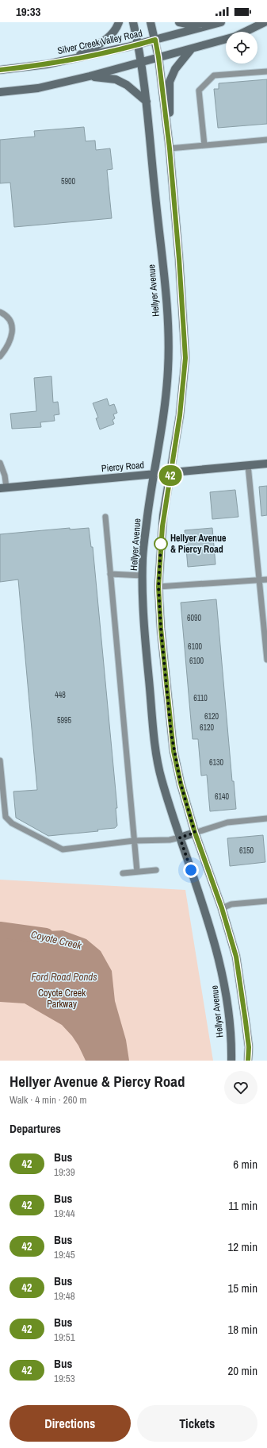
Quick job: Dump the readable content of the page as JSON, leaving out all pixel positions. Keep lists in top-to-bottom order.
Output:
{
  "streets": {
    "main road": ["Silver Creek Valley Road", "Hellyer Avenue", "Piercy Road"]
  },
  "crossings": [
    ["Silver Creek Valley Road", "Hellyer Avenue"],
    ["Hellyer Avenue", "Piercy Road"]
  ],
  "water": ["Coyote Creek", "Ford Road Ponds"],
  "parks": ["Coyote Creek Parkway"],
  "places": ["Hellyer Avenue & Piercy Road"],
  "lines": ["bus line 42"],
  "house_numbers": [
    "5900",
    "6090",
    "6100",
    "6100",
    "448",
    "6110",
    "6120",
    "5995",
    "6120",
    "6130",
    "6140",
    "6150"
  ],
  "page": {
    "status": "19:33",
    "on_map": "42",
    "heading": [
      ["Hellyer Avenue & Piercy Road", "Walk · 4 min · 260 m"],
      "Departures"
    ],
    "list": [
      {
        "mark": "42",
        "name": "Bus",
        "note": "19:39",
        "value": "6 min"
      },
      {
        "mark": "42",
        "name": "Bus",
        "note": "19:44",
        "value": "11 min"
      },
      {
        "mark": "42",
        "name": "Bus",
        "note": "19:45",
        "value": "12 min"
      },
      {
        "mark": "42",
        "name": "Bus",
        "note": "19:48",
        "value": "15 min"
      },
      {
        "mark": "42",
        "name": "Bus",
        "note": "19:51",
        "value": "18 min"
      },
      {
        "mark": "42",
        "name": "Bus",
        "note": "19:53",
        "value": "20 min"
      }
    ],
    "buttons": ["Directions", "Tickets"]
  }
}
